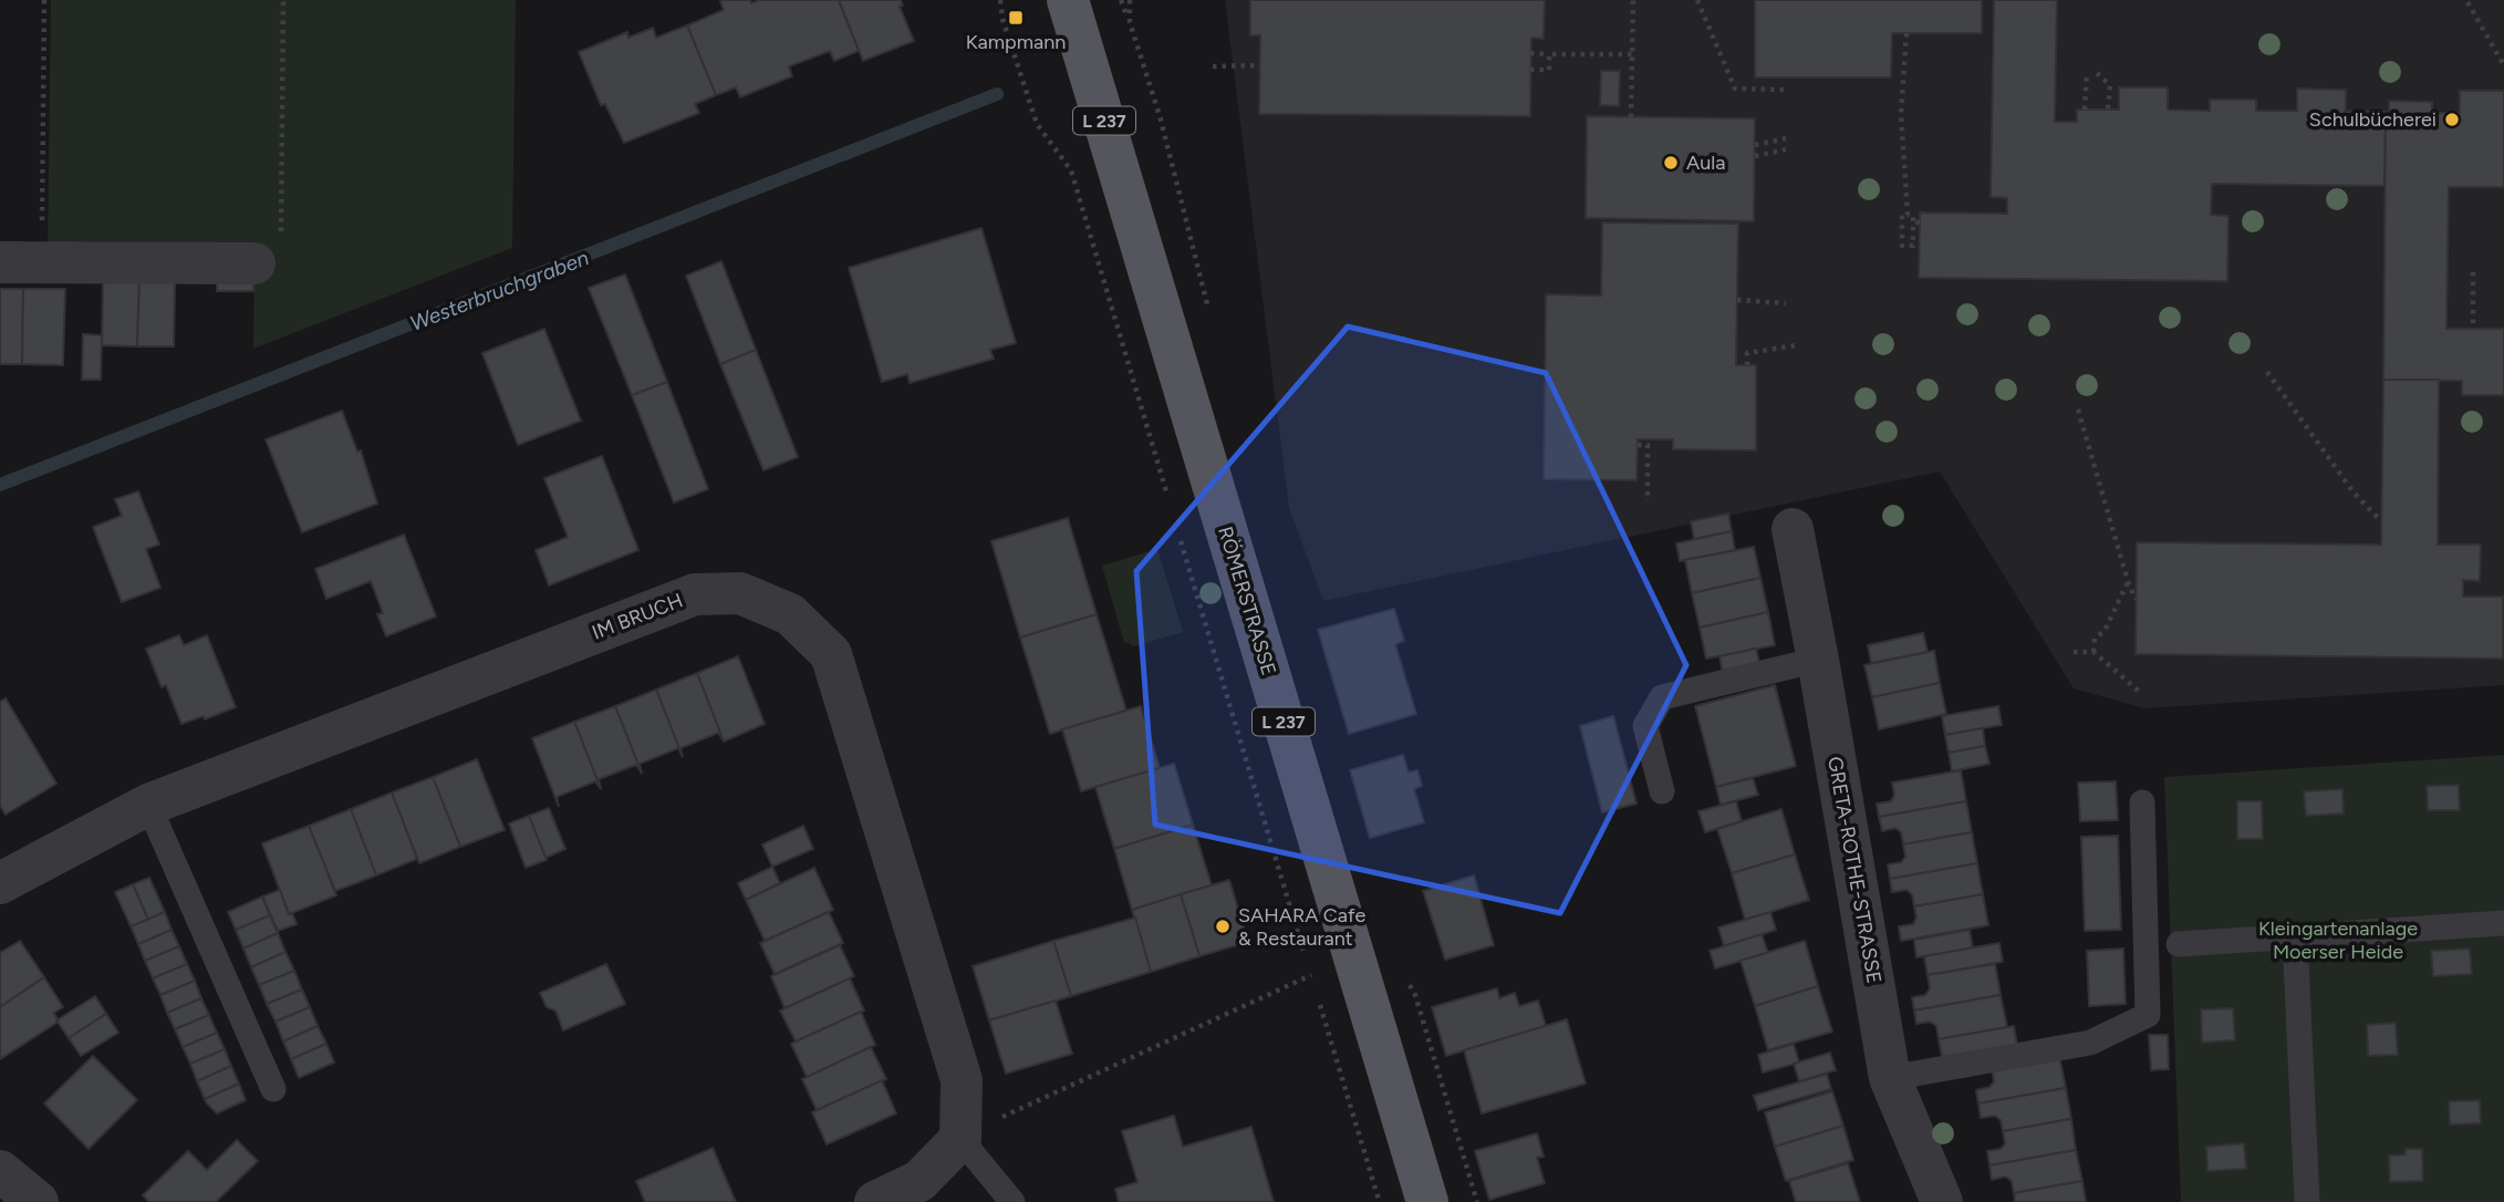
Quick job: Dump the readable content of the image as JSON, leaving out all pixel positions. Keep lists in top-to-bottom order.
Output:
{
  "streets": {
    "main road": ["L 237", "RÖMERSTRASSE"],
    "street": ["IM BRUCH", "GRETA-ROTHE-STRASSE"]
  },
  "water": ["Westerbruchgraben"],
  "parks": ["Kleingartenanlage Moerser Heide"],
  "places": {
    "transit": ["Kampmann"],
    "other": ["Schulbücherei", "Aula", "SAHARA Cafe & Restaurant"]
  }
}
